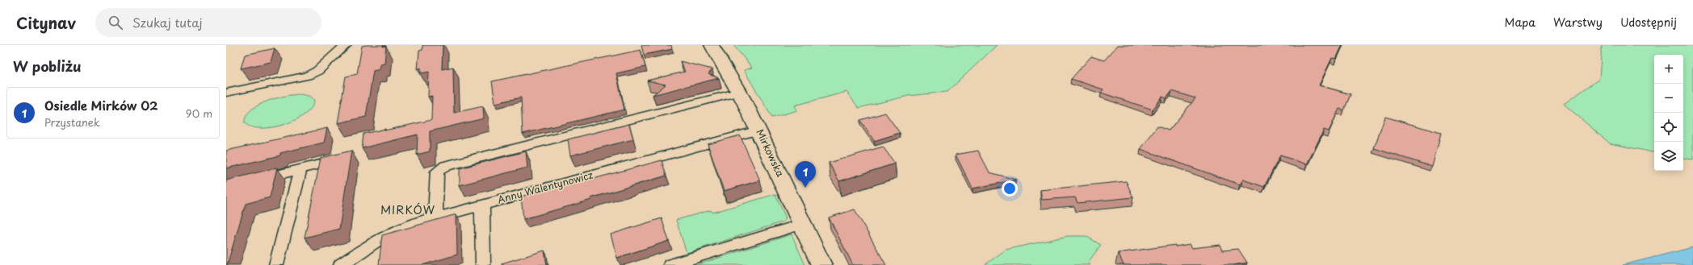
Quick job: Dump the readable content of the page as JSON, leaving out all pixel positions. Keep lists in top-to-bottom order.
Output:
{
  "streets": {
    "street": ["Mirkowska", "Anny Walentynowicz"]
  },
  "crossings": [
    ["Mirkowska", "Anny Walentynowicz"]
  ],
  "districts": ["MIRKÓW"],
  "page": {
    "header": "Citynav",
    "search": "Szukaj tutaj",
    "nav": ["Mapa", "Warstwy", "Udostępnij"],
    "heading": "W pobliżu",
    "map_buttons": ["+", "−"],
    "list": [
      {
        "mark": "1",
        "name": "Osiedle Mirków 02",
        "note": "Przystanek",
        "value": "90 m"
      }
    ],
    "pins": "1"
  }
}
